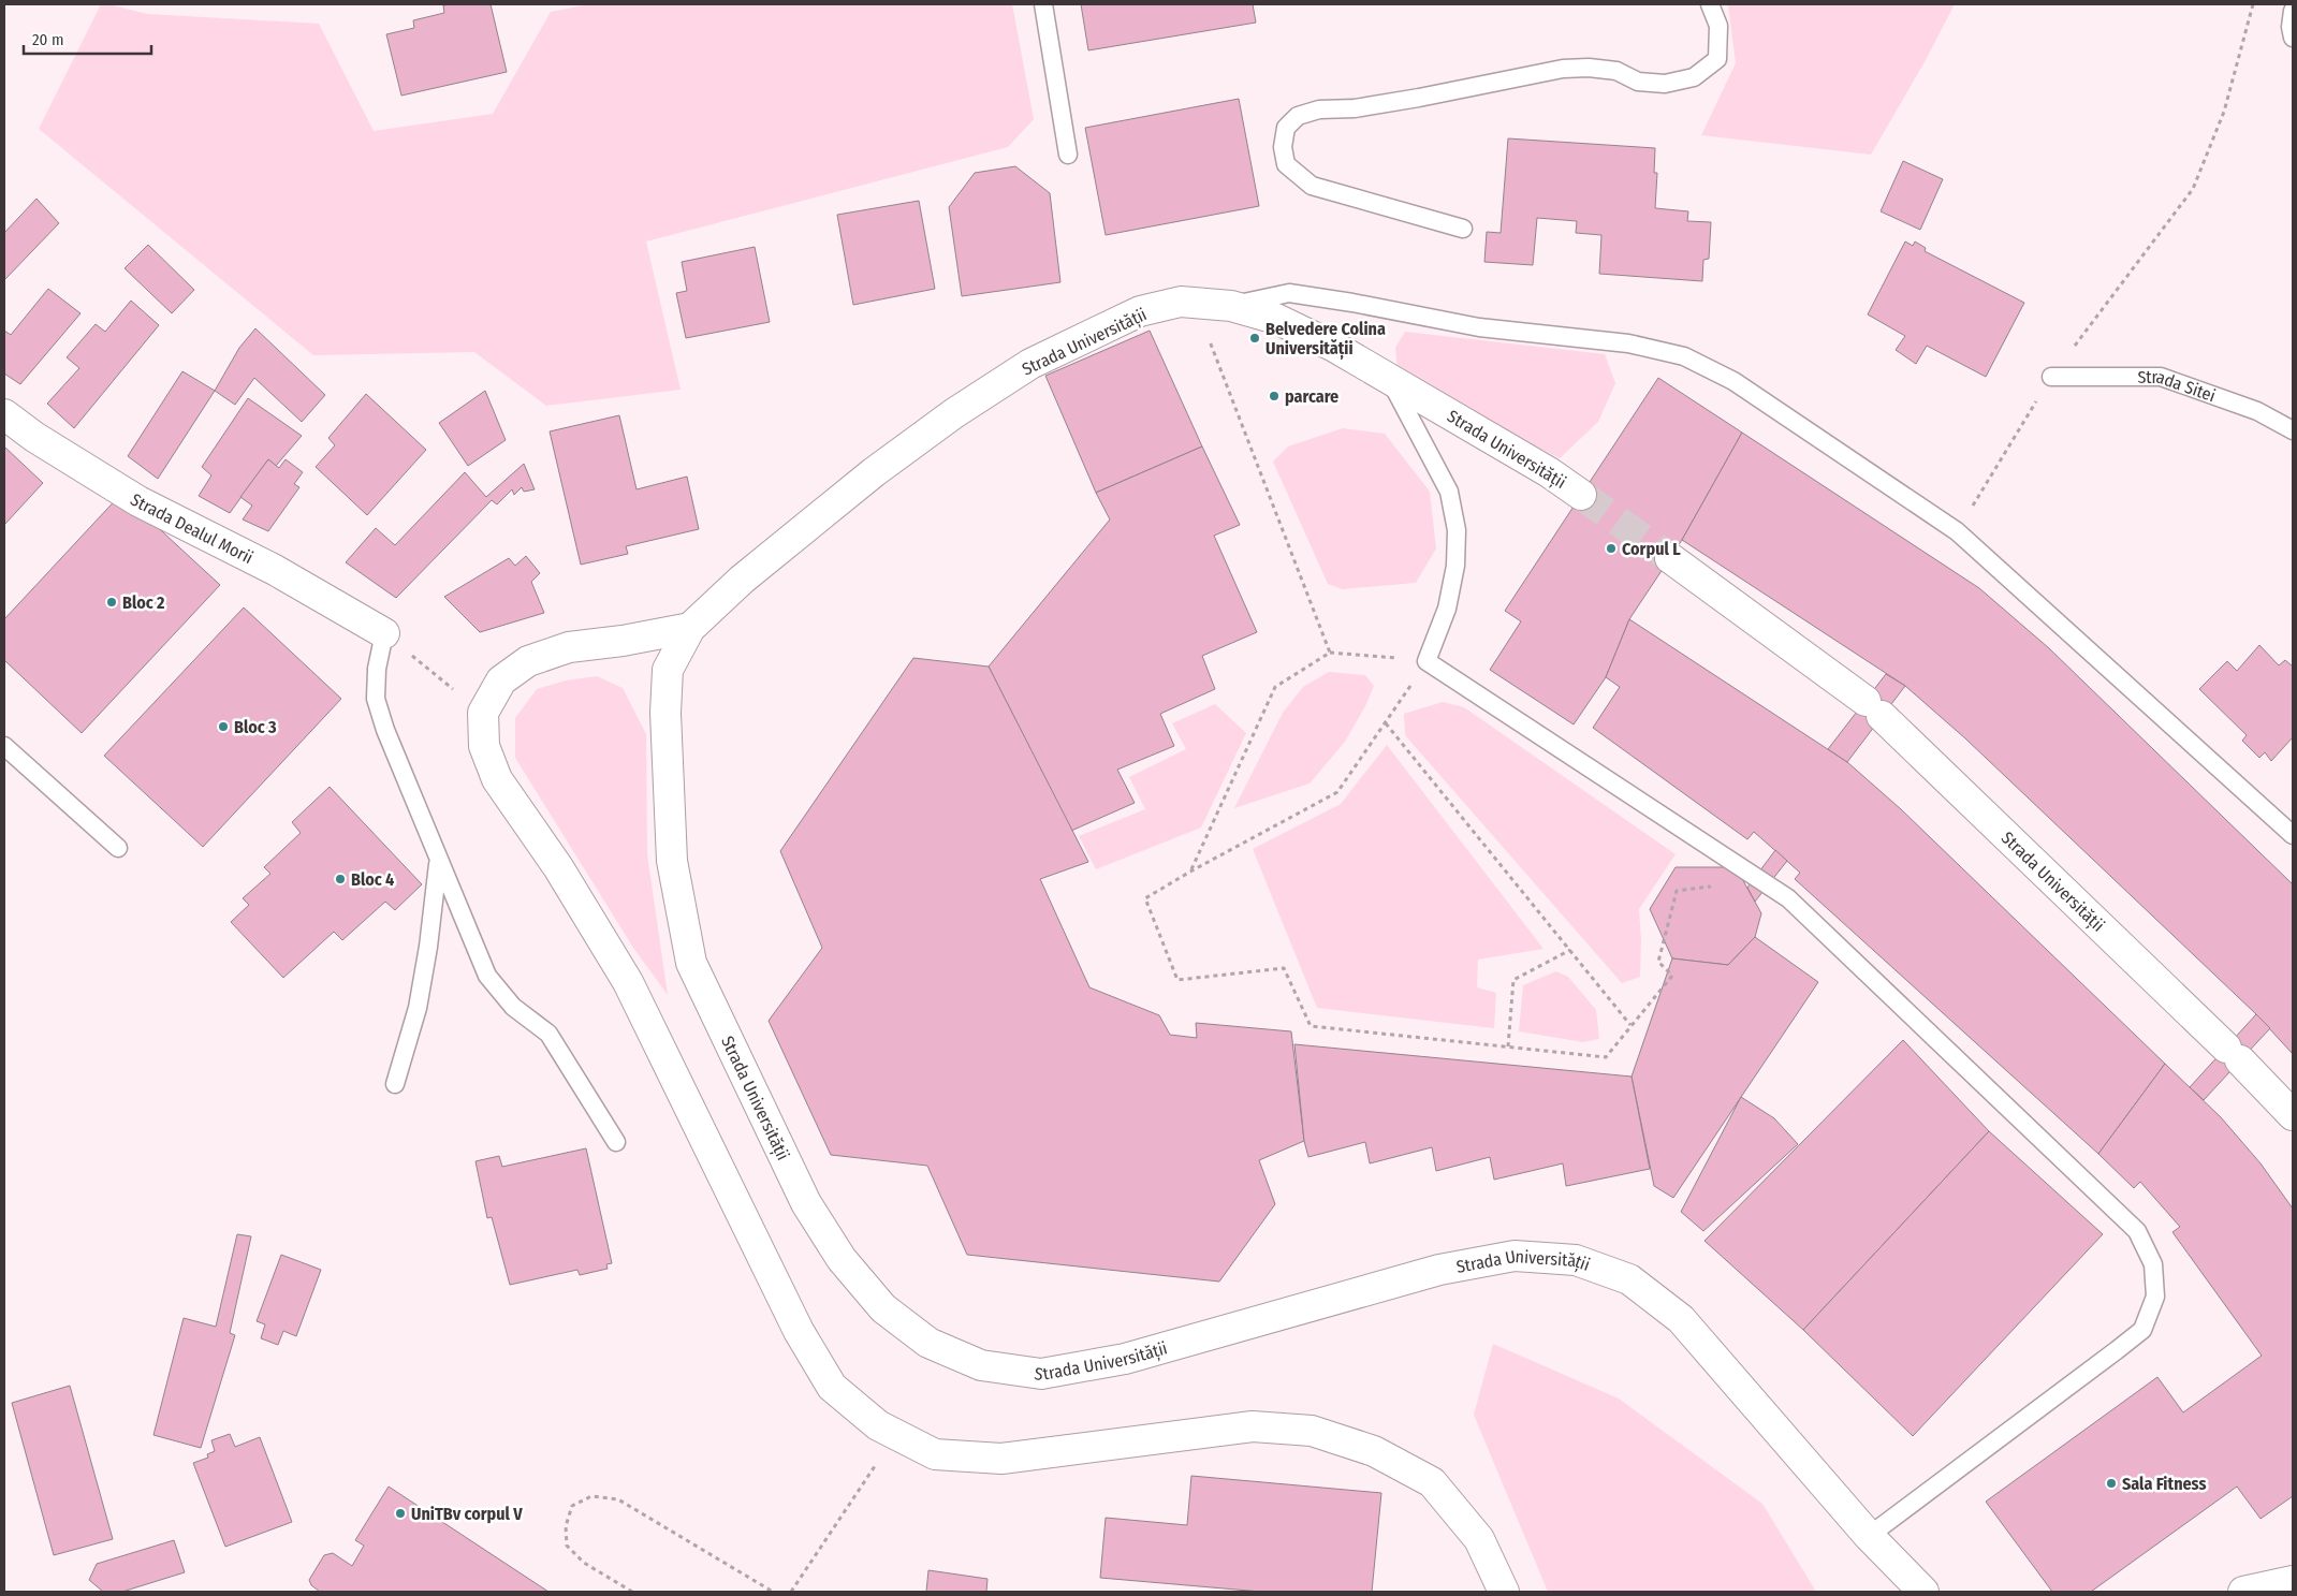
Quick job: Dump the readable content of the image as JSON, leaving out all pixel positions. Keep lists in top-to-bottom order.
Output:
{
  "streets": {
    "street": ["Strada Universității", "Strada Dealul Morii"],
    "lane": ["Strada Sitei"]
  },
  "places": [
    "Belvedere Colina Universității",
    "parcare",
    "Corpul L",
    "Bloc 2",
    "Bloc 3",
    "Bloc 4",
    "Sala Fitness",
    "UniTBv corpul V"
  ],
  "scale_bar": "20 m"
}
